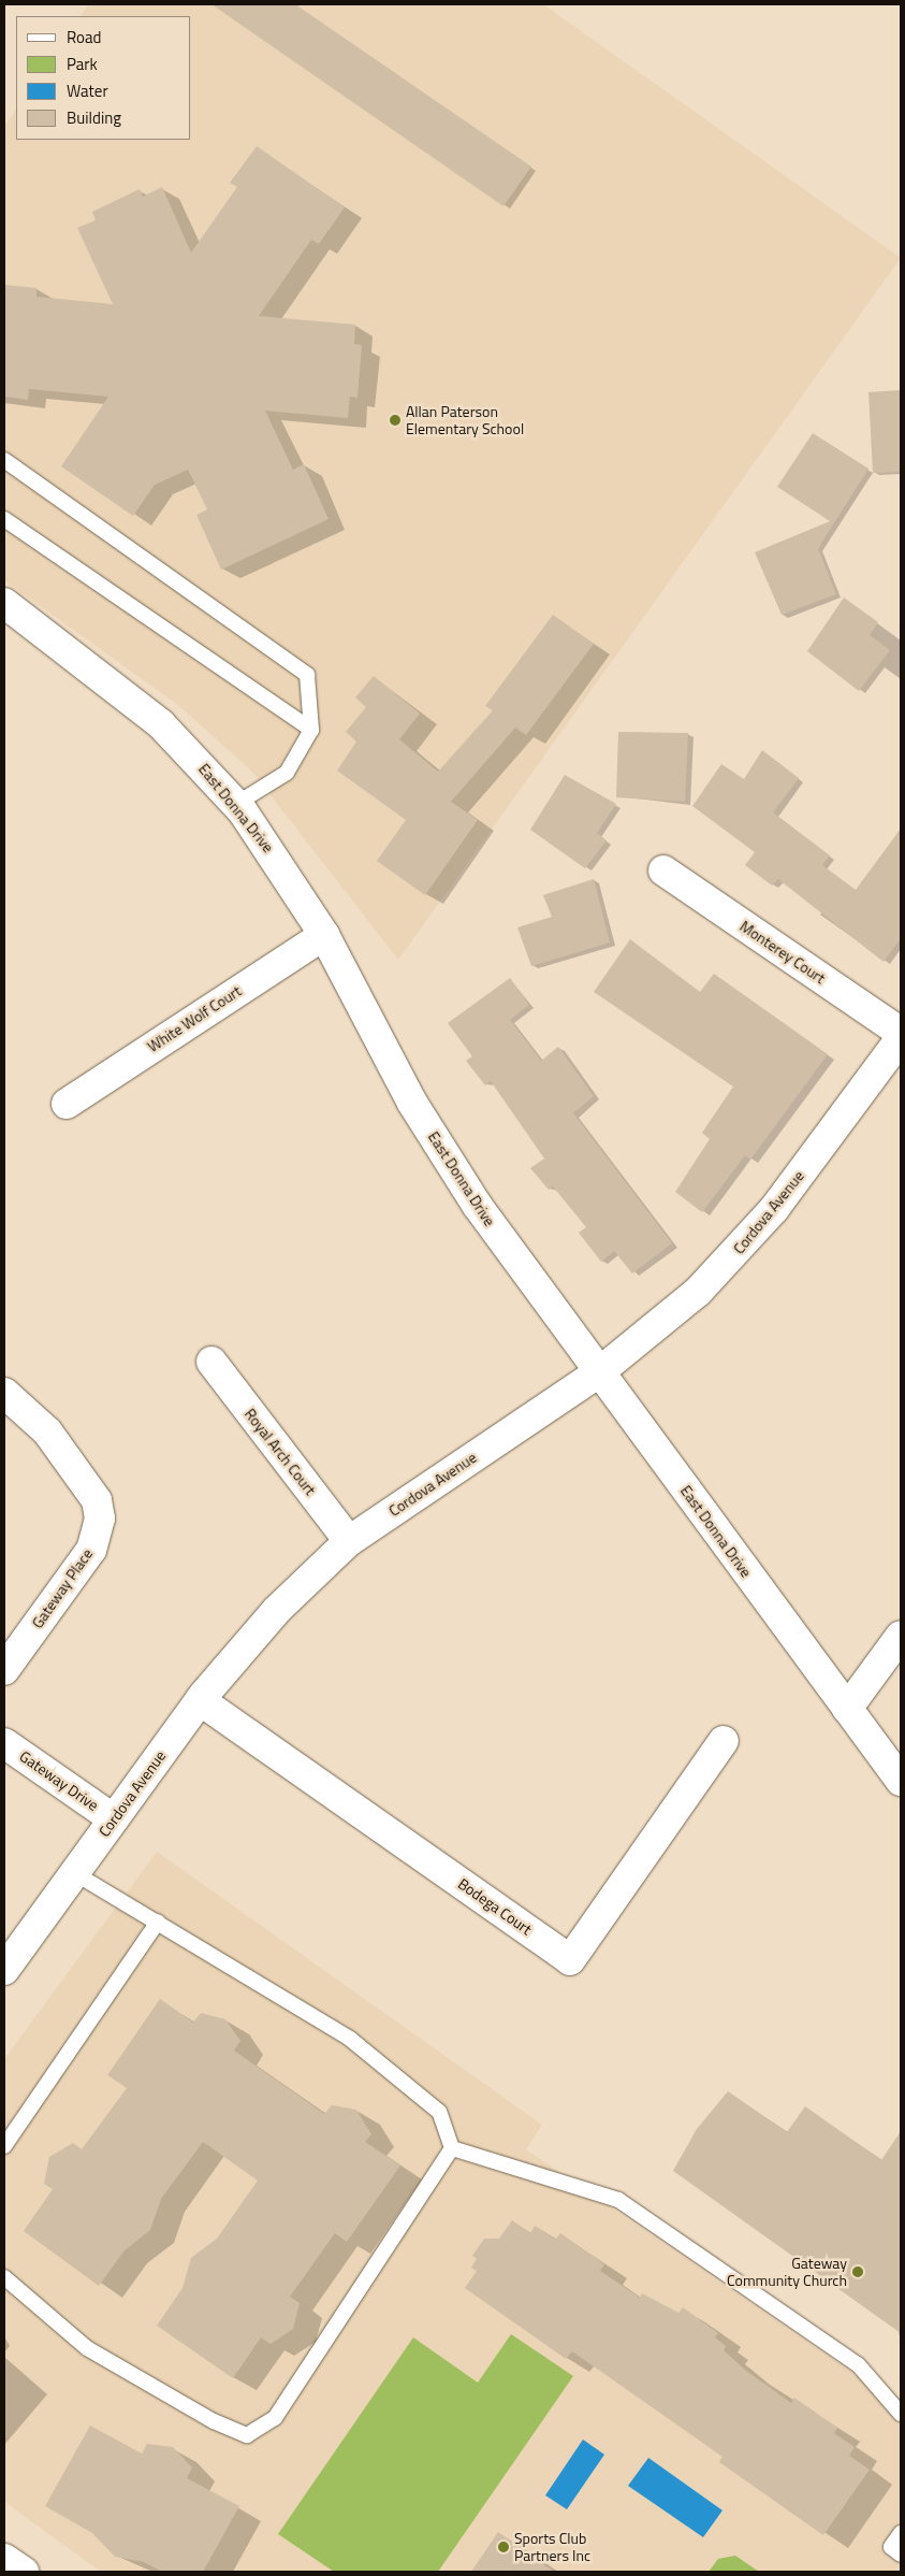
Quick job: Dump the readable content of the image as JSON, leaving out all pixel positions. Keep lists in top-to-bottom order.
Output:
{
  "streets": {
    "street": [
      "East Donna Drive",
      "Monterey Court",
      "White Wolf Court",
      "Cordova Avenue",
      "Royal Arch Court",
      "Gateway Place",
      "Gateway Drive",
      "Bodega Court"
    ]
  },
  "crossings": [
    ["East Donna Drive", "White Wolf Court"],
    ["East Donna Drive", "Cordova Avenue"],
    ["Cordova Avenue", "Royal Arch Court"],
    ["Cordova Avenue", "Gateway Drive"],
    ["Cordova Avenue", "Bodega Court"]
  ],
  "places": ["Allan Paterson Elementary School", "Gateway Community Church", "Sports Club Partners Inc"],
  "legend": [
    "Road",
    "Park",
    "Water",
    "Building"
  ]
}
